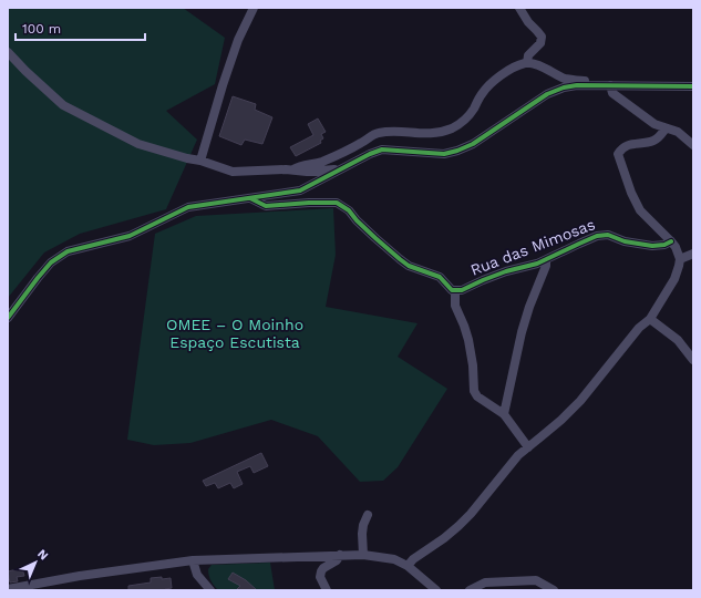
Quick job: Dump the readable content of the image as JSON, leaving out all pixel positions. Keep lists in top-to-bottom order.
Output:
{
  "streets": {
    "street": ["Rua das Mimosas"]
  },
  "parks": ["OMEE – O Moinho Espaço Escutista"],
  "scale_bar": "100 m",
  "north": "top right"
}
